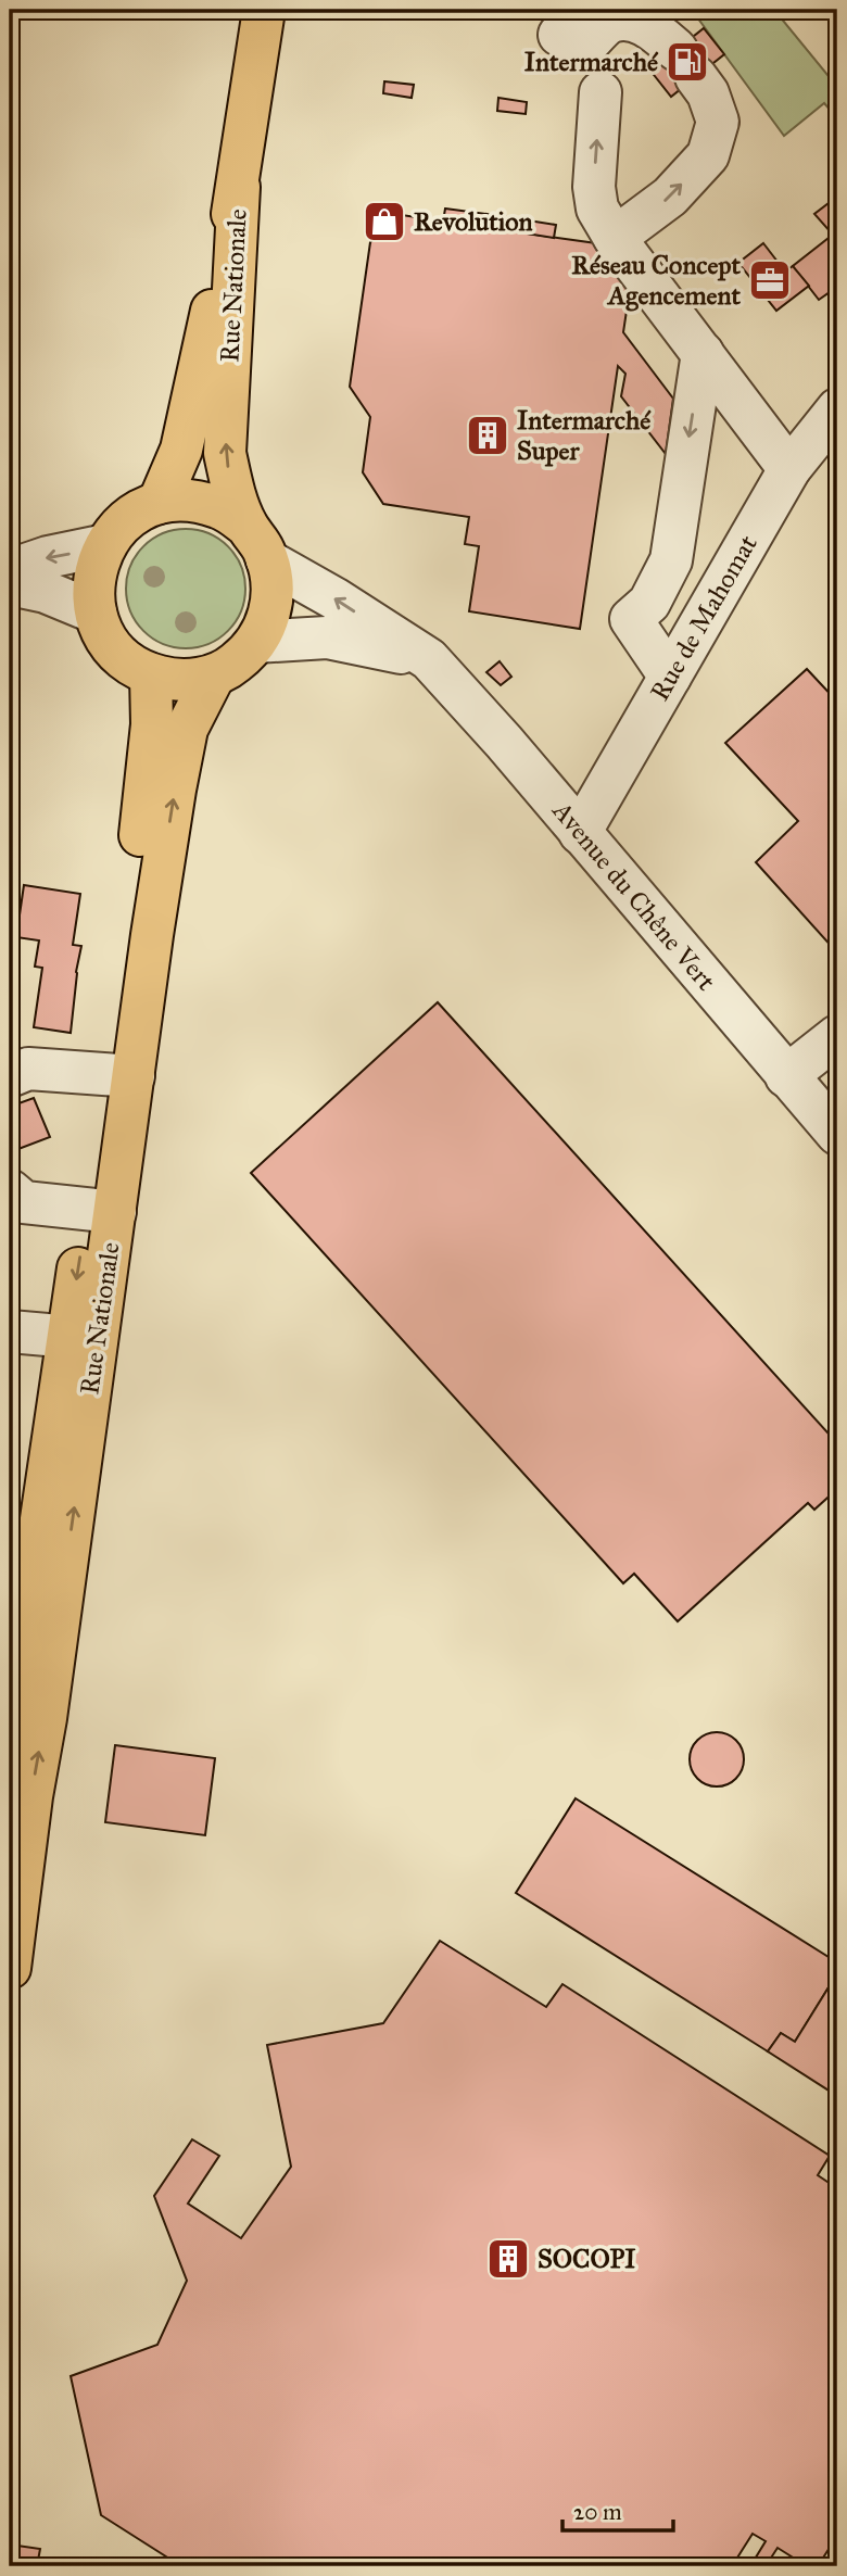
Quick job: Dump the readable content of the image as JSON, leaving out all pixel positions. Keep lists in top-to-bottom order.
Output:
{
  "streets": {
    "main road": ["Rue Nationale"],
    "street": ["Rue de Mahomat", "Avenue du Chêne Vert"]
  },
  "crossings": [
    ["Rue Nationale", "Avenue du Chêne Vert"],
    ["Rue de Mahomat", "Avenue du Chêne Vert"]
  ],
  "places": {
    "fuel station": ["Intermarché"],
    "shop": ["Revolution"],
    "office": ["Réseau Concept Agencement"],
    "building": ["Intermarché Super", "SOCOPI"]
  },
  "scale_bar": "20 m"
}
